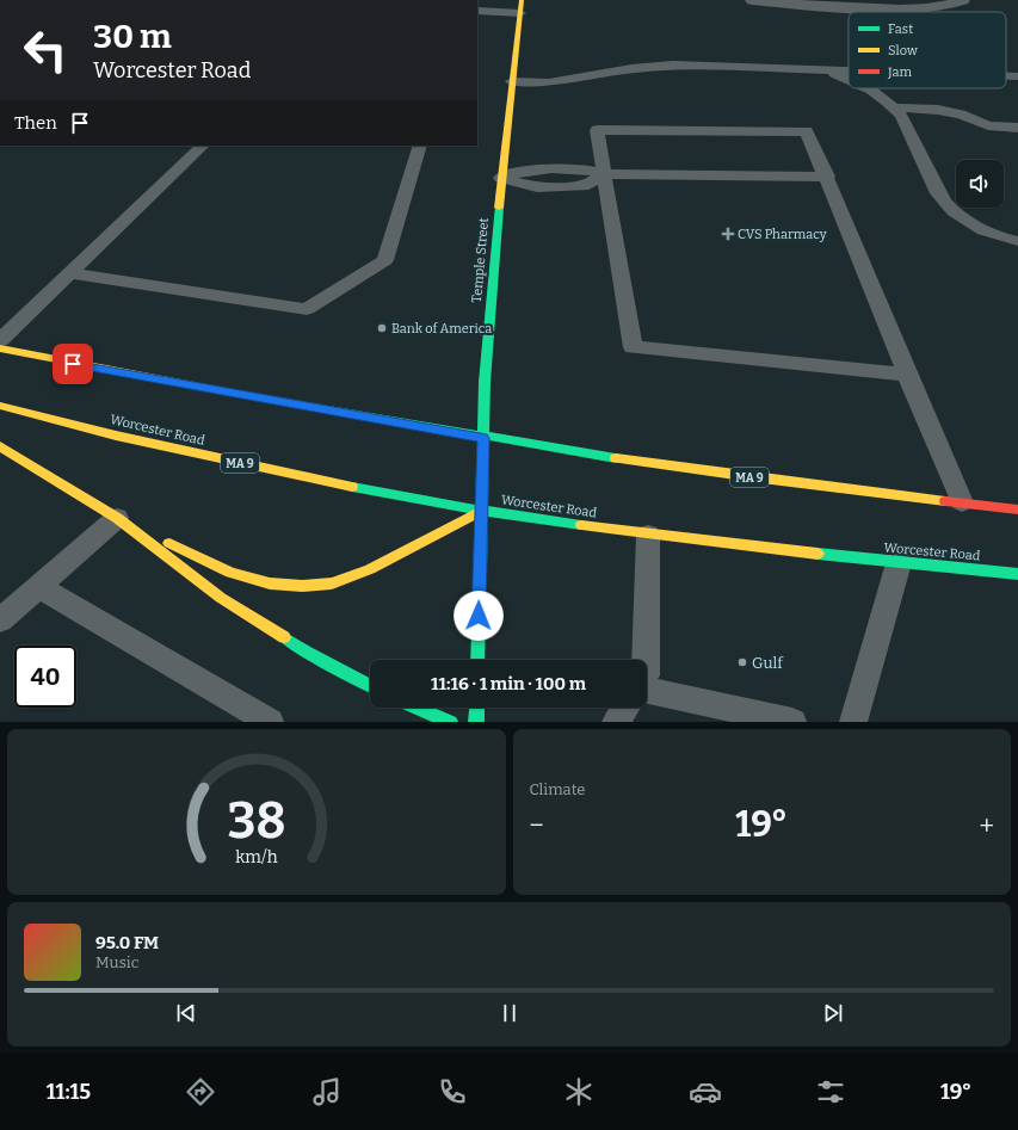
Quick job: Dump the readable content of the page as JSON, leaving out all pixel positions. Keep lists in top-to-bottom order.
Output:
{
  "streets": {
    "main road": ["Temple Street", "Worcester Road", "MA 9"]
  },
  "crossings": [
    ["Temple Street", "Worcester Road"],
    ["Temple Street", "MA 9"]
  ],
  "places": {
    "health": ["CVS Pharmacy"],
    "other": ["Bank of America", "Gulf"]
  },
  "legend": ["Fast", "Slow", "Jam"],
  "page": {
    "turn": ["30 m", "Worcester Road"],
    "then": "Then",
    "limit": "40",
    "trip": "11:16 · 1 min · 100 m",
    "tile": "Climate",
    "heat": ["−", "19°", "+"],
    "song": ["95.0 FM", "Music"],
    "tabs": ["11:15", "19°"],
    "gauge": ["38", "km/h"]
  }
}
